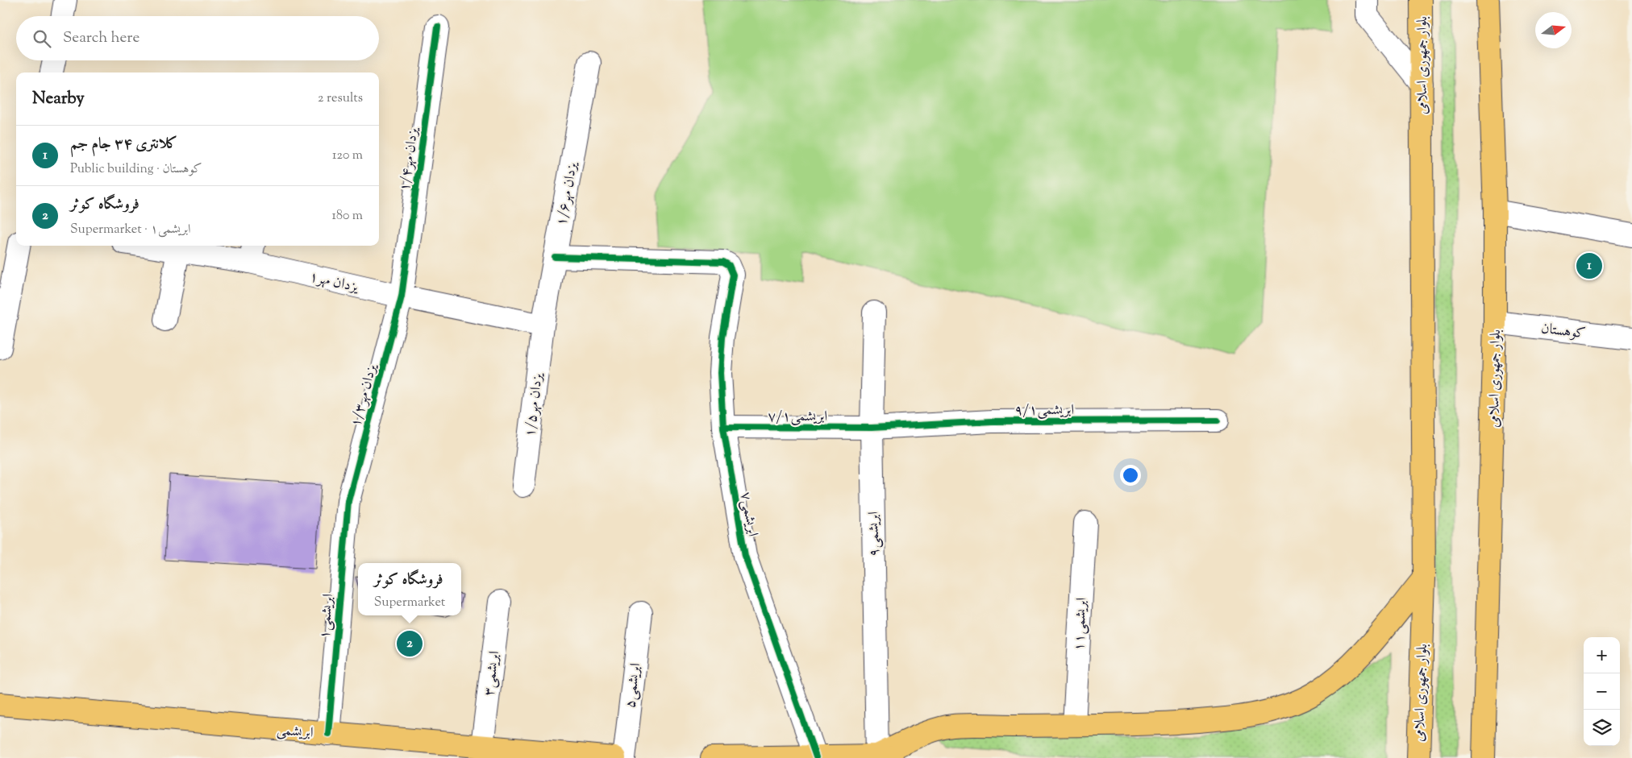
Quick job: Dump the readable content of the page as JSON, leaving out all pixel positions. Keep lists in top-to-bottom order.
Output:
{
  "streets": {
    "main road": ["بلوار جمهوری اسلامی", "ابریشمی"],
    "street": [
      "۱/۴یزدان مهر",
      "۱/۶یزدان مهر",
      "یزدان مهر۱",
      "کوهستان",
      "۱/۳یزدان مهر",
      "۱/۵یزدان مهر",
      "۹/۱ابریشمی",
      "ابریشمی۷/۱",
      "ابریشمی۷",
      "ابریشمی۹",
      "ابریشمی۱",
      "ابریشمی۱۱",
      "ابریشمی۳",
      "ابریشمی۵"
    ]
  },
  "crossings": [
    ["بلوار جمهوری اسلامی", "کوهستان"],
    ["۱/۴یزدان مهر", "یزدان مهر۱"],
    ["۱/۴یزدان مهر", "۱/۳یزدان مهر"],
    ["۱/۶یزدان مهر", "یزدان مهر۱"],
    ["۱/۶یزدان مهر", "۱/۵یزدان مهر"],
    ["۱/۶یزدان مهر", "ابریشمی۷"],
    ["یزدان مهر۱", "۱/۳یزدان مهر"],
    ["یزدان مهر۱", "۱/۵یزدان مهر"],
    ["۱/۳یزدان مهر", "ابریشمی۱"],
    ["۹/۱ابریشمی", "ابریشمی۷/۱"],
    ["۹/۱ابریشمی", "ابریشمی۹"],
    ["ابریشمی۷/۱", "ابریشمی۷"],
    ["ابریشمی۷/۱", "ابریشمی۹"],
    ["ابریشمی۱", "ابریشمی"],
    ["ابریشمی۳", "ابریشمی"]
  ],
  "north": "right",
  "page": {
    "search": "Search here",
    "heading": ["Nearby", "2 results"],
    "list": [
      {
        "mark": "1",
        "name": "کلانتری ۳۴ جام جم",
        "note": "Public building · کوهستان",
        "value": "120 m"
      },
      {
        "mark": "2",
        "name": "فروشگاه کوثر",
        "note": "Supermarket · ابریشمی۱",
        "value": "180 m"
      }
    ],
    "pins": ["1", "2"],
    "popup": ["فروشگاه کوثر", "Supermarket"],
    "map_buttons": ["+", "−"]
  }
}
